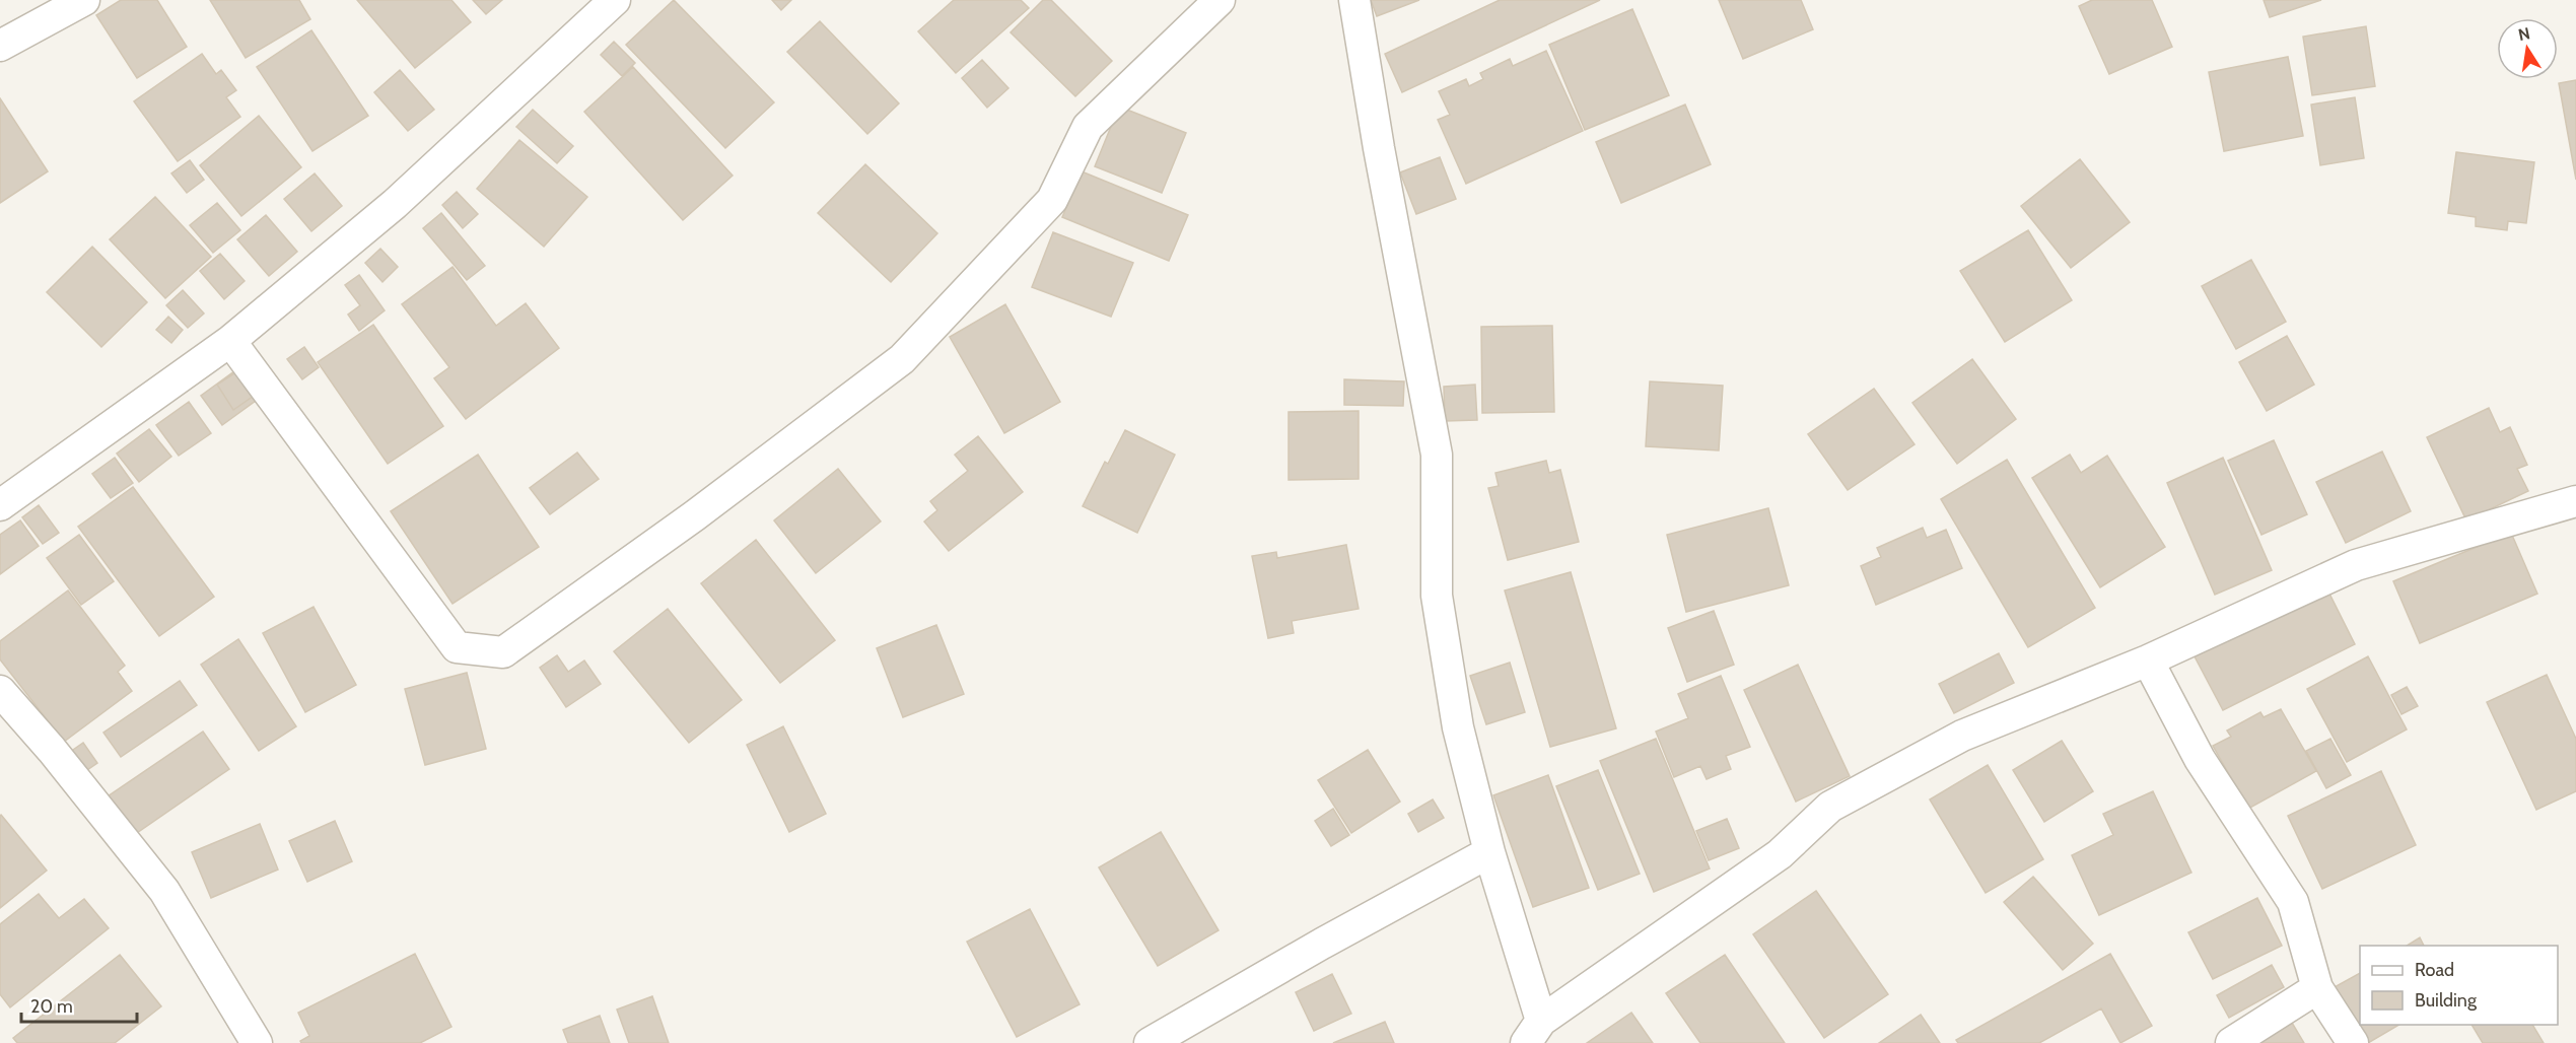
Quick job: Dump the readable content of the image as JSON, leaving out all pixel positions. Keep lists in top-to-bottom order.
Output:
{
  "legend": ["Road", "Building"],
  "scale_bar": "20 m",
  "north": "top"
}
